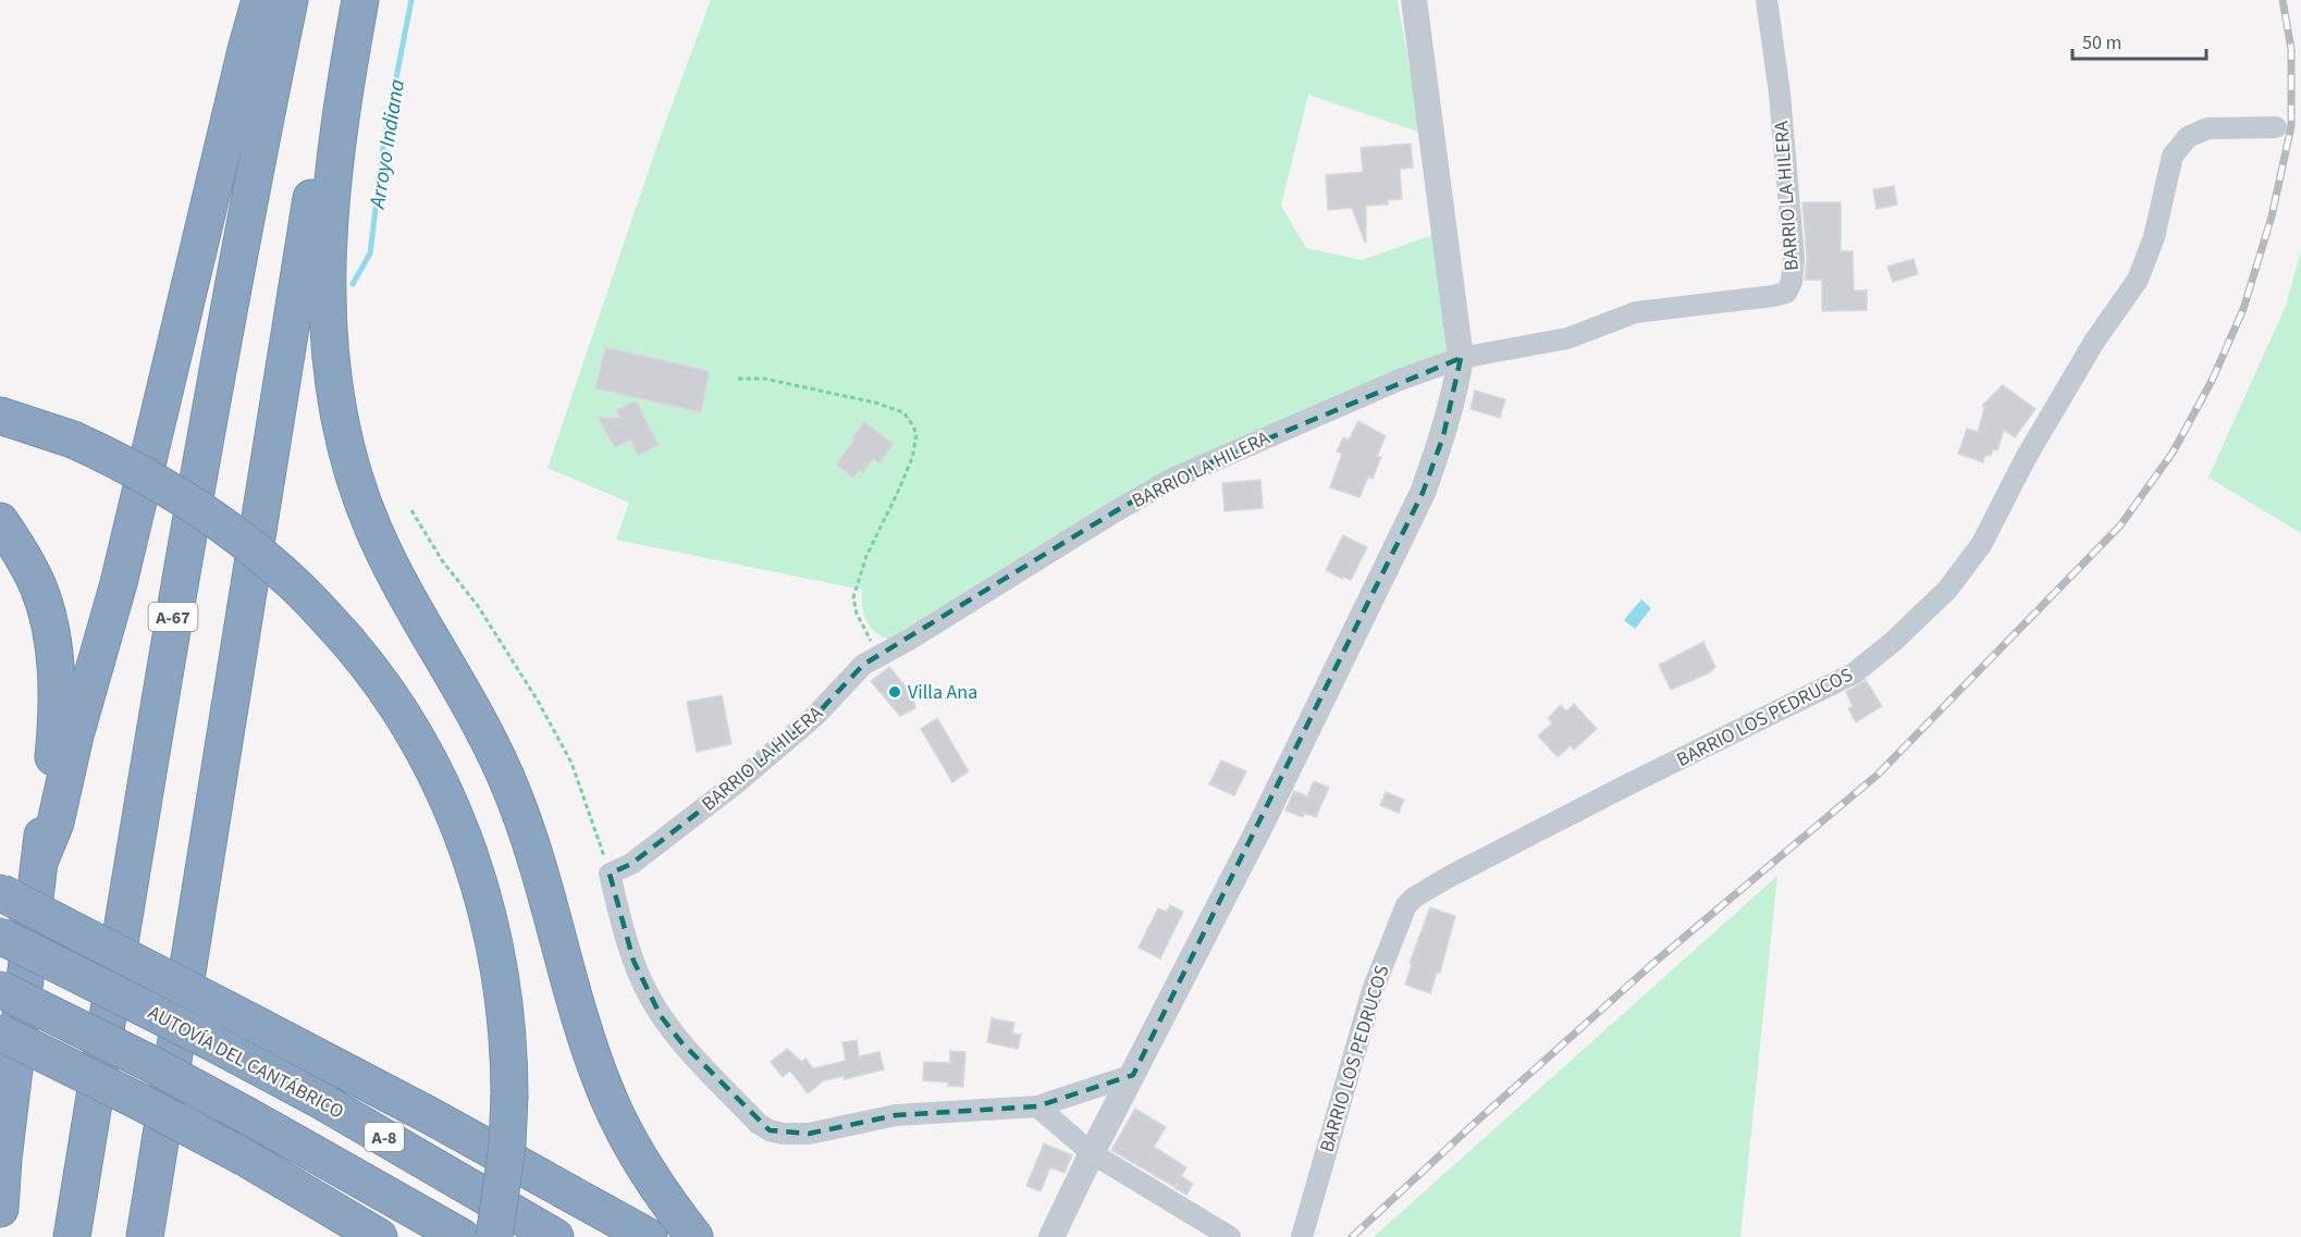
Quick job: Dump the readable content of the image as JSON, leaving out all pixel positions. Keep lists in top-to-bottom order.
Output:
{
  "streets": {
    "highway": ["A-67", "AUTOVÍA DEL CANTÁBRICO", "A-8"],
    "street": ["BARRIO LA HILERA", "BARRIO LOS PEDRUCOS"]
  },
  "water": ["Arroyo Indiana"],
  "places": ["Villa Ana"],
  "scale_bar": "50 m"
}
